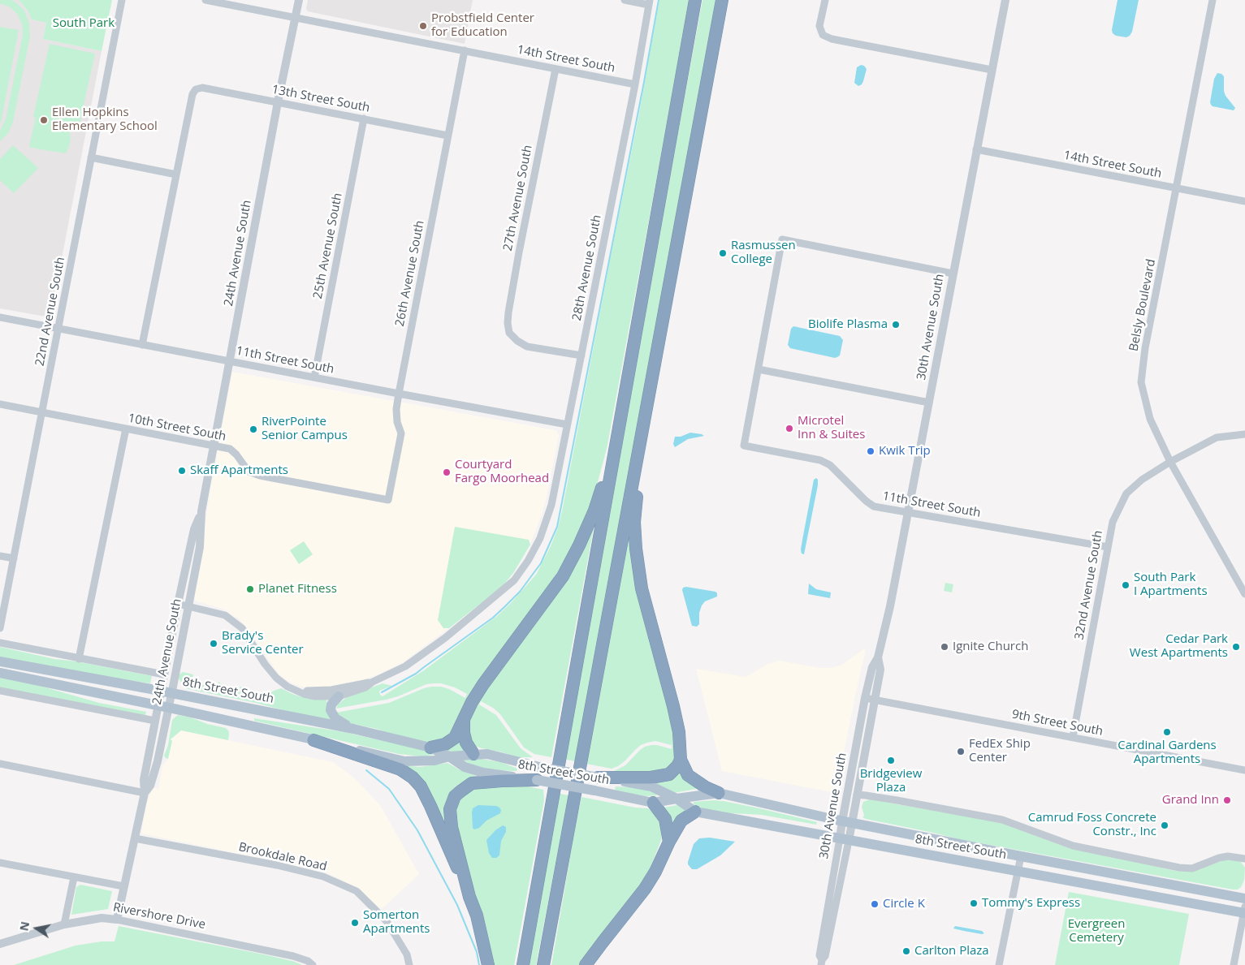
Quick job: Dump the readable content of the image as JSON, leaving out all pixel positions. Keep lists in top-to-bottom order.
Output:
{
  "streets": {
    "main road": ["8th Street South"],
    "street": [
      "14th Street South",
      "13th Street South",
      "27th Avenue South",
      "25th Avenue South",
      "24th Avenue South",
      "28th Avenue South",
      "26th Avenue South",
      "Belsly Boulevard",
      "22nd Avenue South",
      "30th Avenue South",
      "11th Street South",
      "10th Street South",
      "32nd Avenue South",
      "9th Street South",
      "Brookdale Road",
      "Rivershore Drive"
    ]
  },
  "crossings": [
    ["14th Street South", "27th Avenue South"],
    ["14th Street South", "24th Avenue South"],
    ["14th Street South", "28th Avenue South"],
    ["14th Street South", "26th Avenue South"],
    ["14th Street South", "Belsly Boulevard"],
    ["14th Street South", "30th Avenue South"],
    ["13th Street South", "25th Avenue South"],
    ["13th Street South", "24th Avenue South"],
    ["13th Street South", "26th Avenue South"],
    ["27th Avenue South", "28th Avenue South"],
    ["25th Avenue South", "11th Street South"],
    ["24th Avenue South", "11th Street South"],
    ["24th Avenue South", "10th Street South"],
    ["24th Avenue South", "8th Street South"],
    ["24th Avenue South", "Brookdale Road"],
    ["24th Avenue South", "Rivershore Drive"],
    ["28th Avenue South", "11th Street South"],
    ["26th Avenue South", "11th Street South"],
    ["26th Avenue South", "10th Street South"],
    ["Belsly Boulevard", "32nd Avenue South"],
    ["22nd Avenue South", "11th Street South"],
    ["22nd Avenue South", "10th Street South"],
    ["30th Avenue South", "11th Street South"],
    ["30th Avenue South", "8th Street South"],
    ["30th Avenue South", "9th Street South"],
    ["11th Street South", "32nd Avenue South"],
    ["32nd Avenue South", "9th Street South"]
  ],
  "parks": ["South Park", "Evergreen Cemetery"],
  "places": [
    "Probstfield Center for Education",
    "Ellen Hopkins Elementary School",
    "Rasmussen College",
    "Biolife Plasma",
    "Microtel Inn & Suites",
    "RiverPointe Senior Campus",
    "Kwik Trip",
    "Skaff Apartments",
    "Courtyard Fargo Moorhead",
    "South Park I Apartments",
    "Planet Fitness",
    "Brady's Service Center",
    "Ignite Church",
    "Cedar Park West Apartments",
    "Cardinal Gardens Apartments",
    "FedEx Ship Center",
    "Bridgeview Plaza",
    "Grand Inn",
    "Camrud Foss Concrete Constr., Inc",
    "Tommy's Express",
    "Circle K",
    "Somerton Apartments",
    "Carlton Plaza"
  ],
  "north": "left"
}
